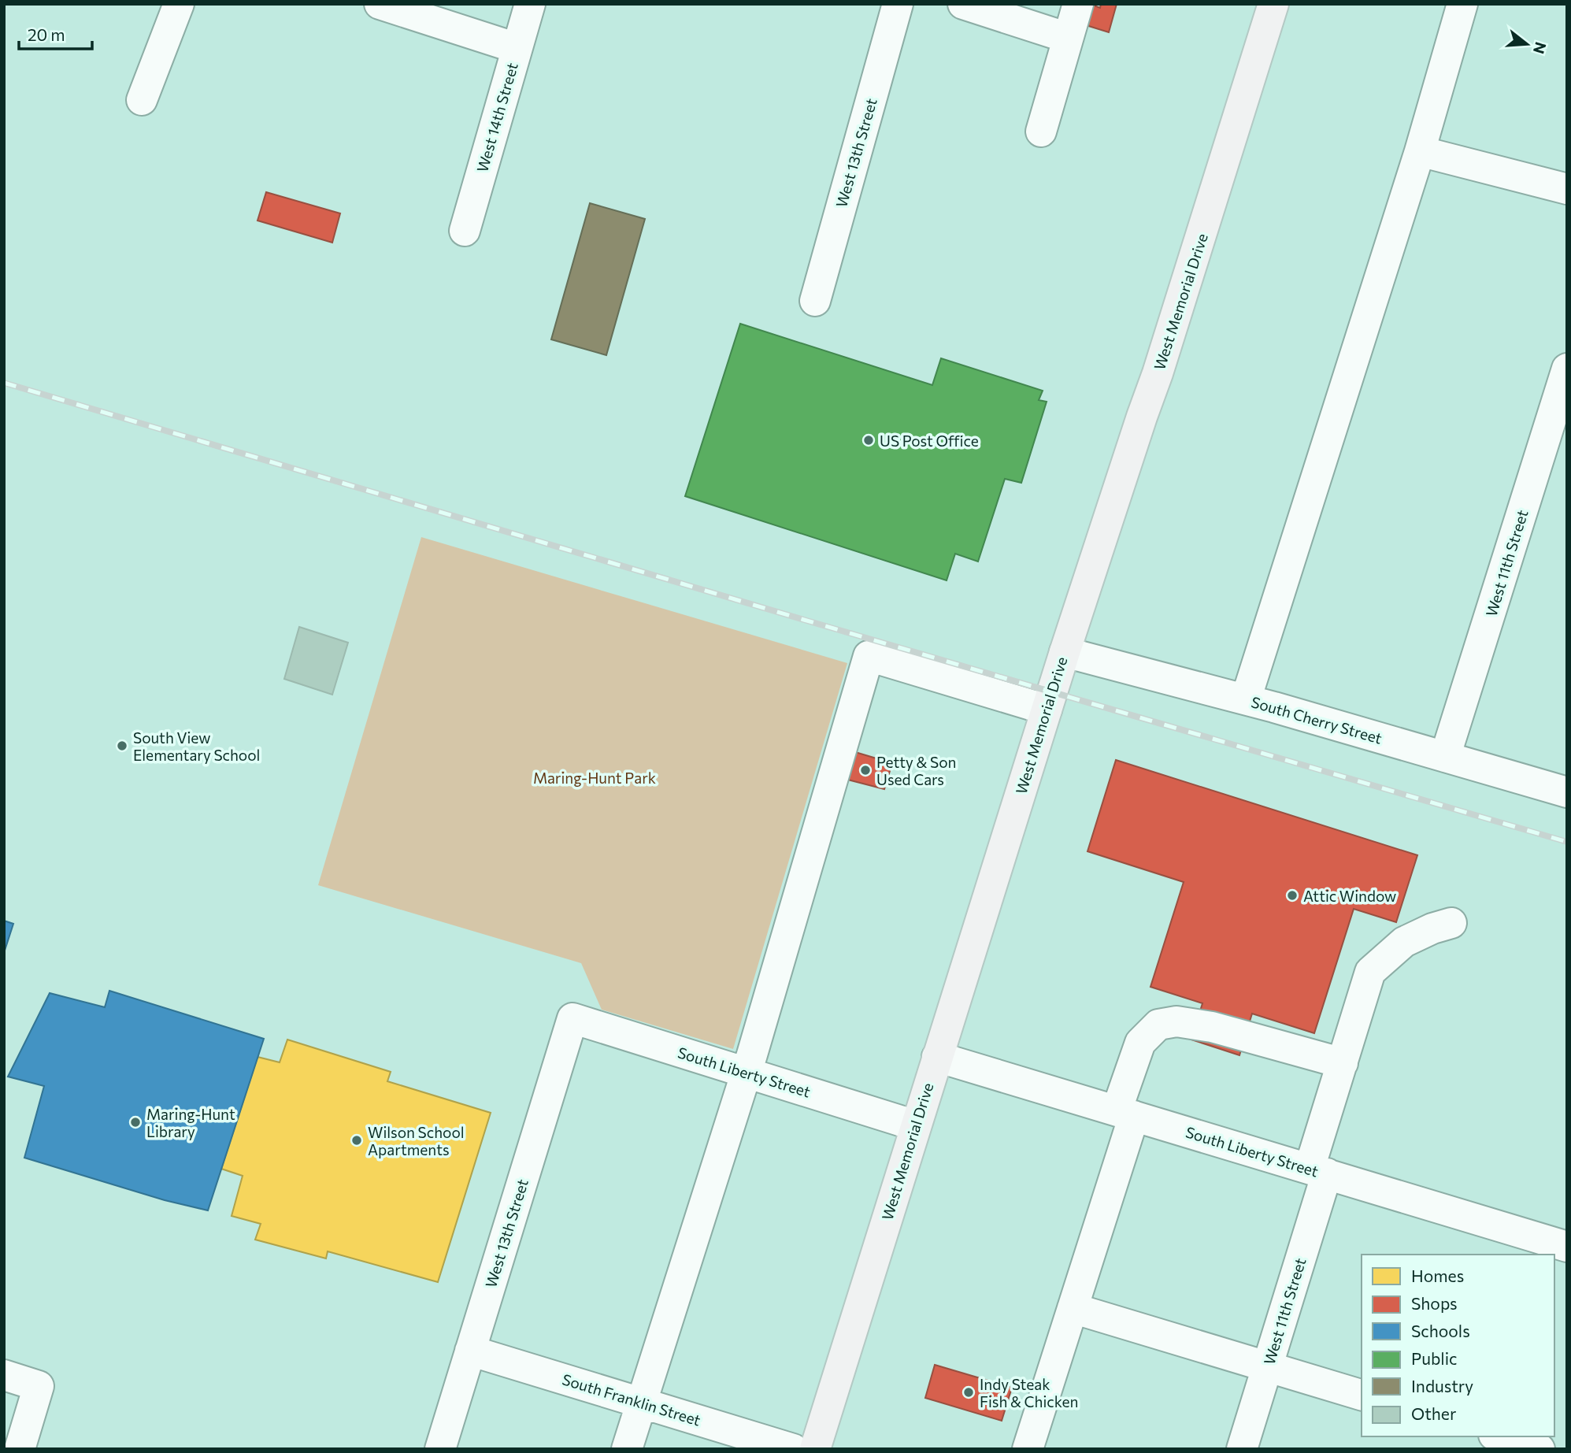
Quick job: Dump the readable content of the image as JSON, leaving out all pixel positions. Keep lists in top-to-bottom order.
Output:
{
  "streets": {
    "main road": ["West Memorial Drive"],
    "street": [
      "West 14th Street",
      "West 13th Street",
      "West 11th Street",
      "South Cherry Street",
      "South Liberty Street",
      "South Franklin Street"
    ]
  },
  "crossings": [
    ["West 13th Street", "South Liberty Street"],
    ["West 13th Street", "South Franklin Street"],
    ["West Memorial Drive", "South Cherry Street"],
    ["West Memorial Drive", "South Liberty Street"],
    ["West 11th Street", "South Cherry Street"],
    ["West 11th Street", "South Liberty Street"]
  ],
  "parks": ["Maring-Hunt Park"],
  "places": [
    "US Post Office",
    "South View Elementary School",
    "Petty & Son Used Cars",
    "Attic Window",
    "Maring-Hunt Library",
    "Wilson School Apartments",
    "Indy Steak Fish & Chicken"
  ],
  "legend": [
    "Homes",
    "Shops",
    "Schools",
    "Public",
    "Industry",
    "Other"
  ],
  "scale_bar": "20 m",
  "north": "right"
}
